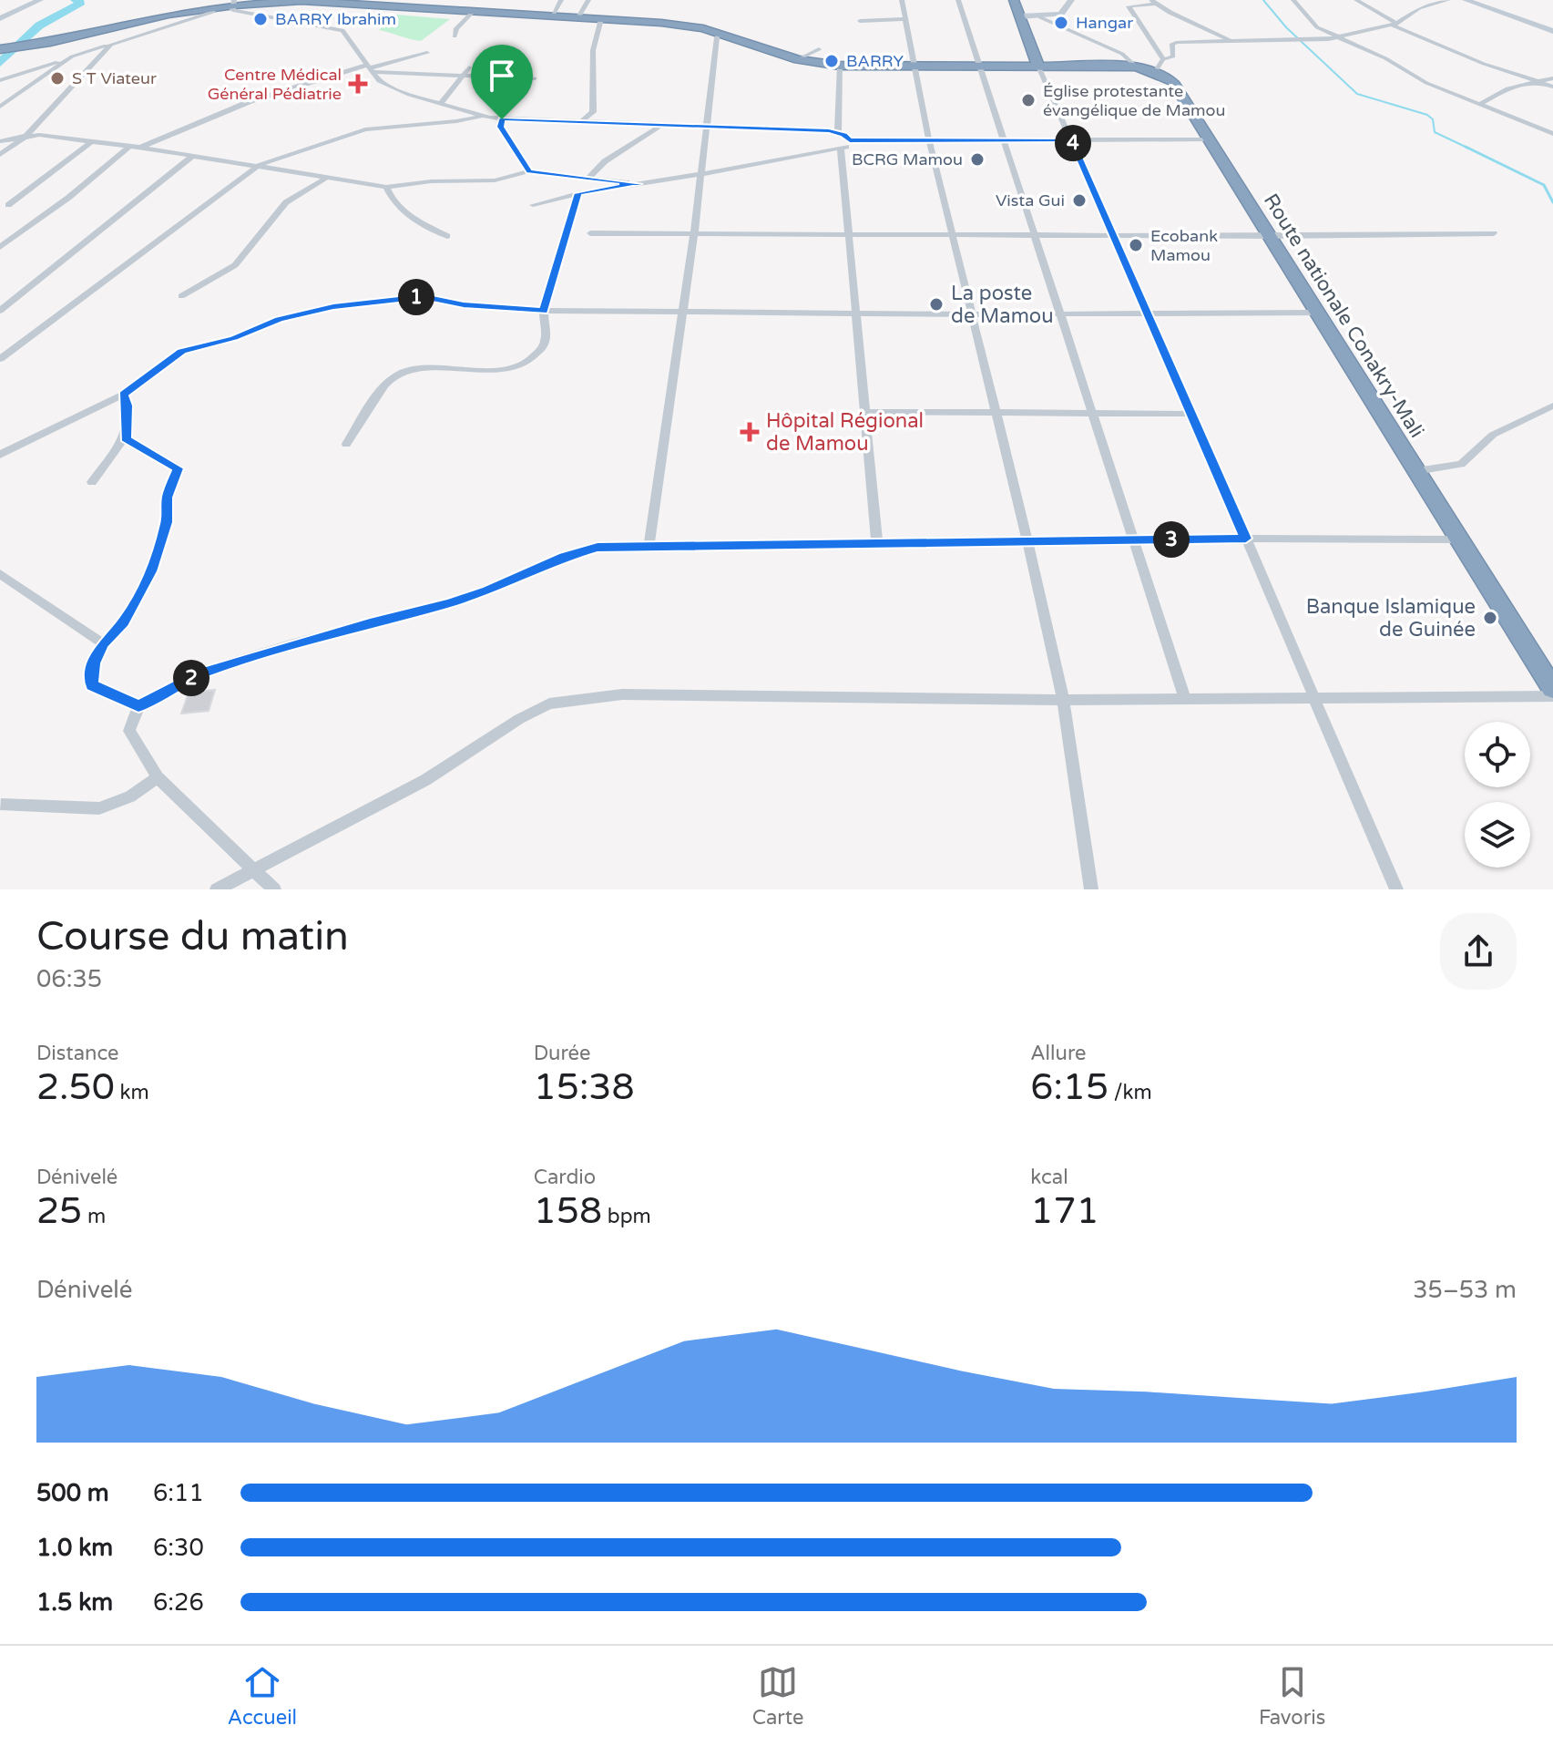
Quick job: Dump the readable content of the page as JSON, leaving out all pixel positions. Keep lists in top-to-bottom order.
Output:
{
  "streets": {
    "highway": ["Route nationale Conakry-Mali"]
  },
  "places": {
    "other": [
      "BARRY Ibrahim",
      "Hangar",
      "BARRY",
      "S T Viateur",
      "Église protestante évangélique de Mamou",
      "BCRG Mamou",
      "Vista Gui",
      "Ecobank Mamou",
      "La poste de Mamou",
      "Banque Islamique de Guinée"
    ],
    "health": ["Centre Médical Général Pédiatrie", "Hôpital Régional de Mamou"]
  },
  "page": {
    "pins": [
      "4",
      "1",
      "3",
      "2"
    ],
    "heading": ["Course du matin", "06:35"],
    "stats": [
      ["Distance", "2.50 km"],
      ["Durée", "15:38"],
      ["Allure", "6:15 /km"],
      ["Dénivelé", "25 m"],
      ["Cardio", "158 bpm"],
      ["kcal", "171"]
    ],
    "chart": ["Dénivelé", "35–53 m"],
    "list": [
      {
        "name": "500 m",
        "note": "6:11"
      },
      {
        "name": "1.0 km",
        "note": "6:30"
      },
      {
        "name": "1.5 km",
        "note": "6:26"
      }
    ],
    "tabs": ["Accueil", "Carte", "Favoris"]
  }
}
